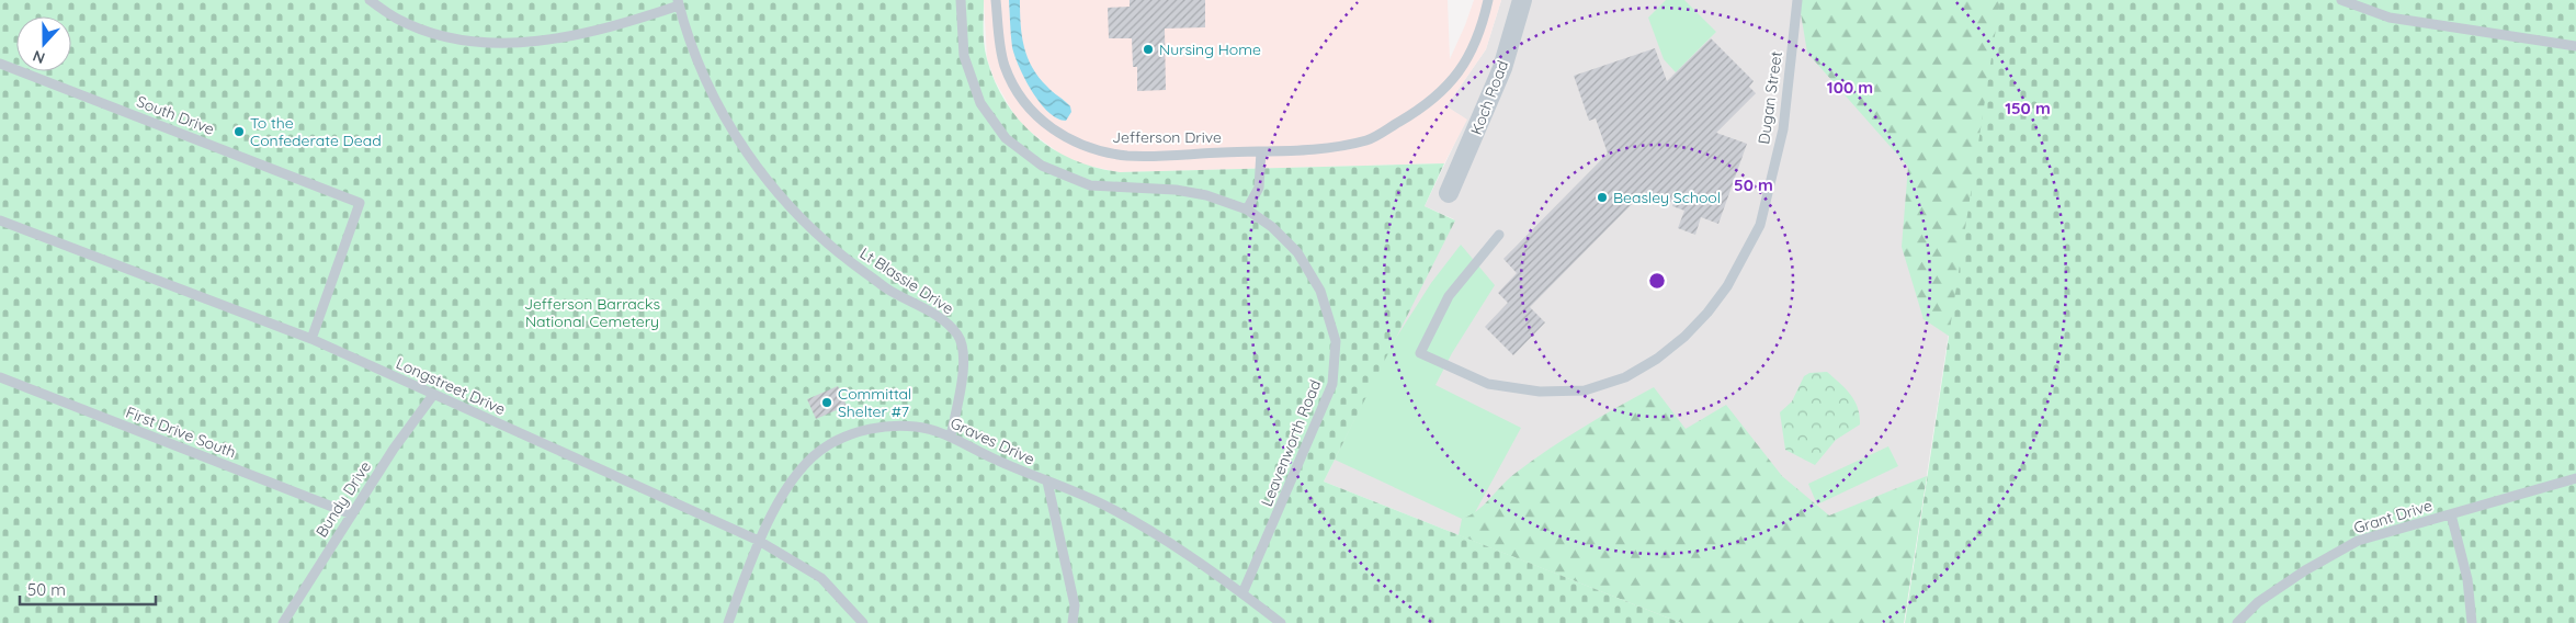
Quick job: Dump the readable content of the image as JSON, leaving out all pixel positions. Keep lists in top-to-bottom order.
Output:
{
  "streets": {
    "street": ["Koch Road"],
    "lane": [
      "Dugan Street",
      "South Drive",
      "Jefferson Drive",
      "Lt Blassie Drive",
      "Longstreet Drive",
      "First Drive South",
      "Graves Drive",
      "Leavenworth Road",
      "Bundy Drive",
      "Grant Drive"
    ]
  },
  "crossings": [
    ["South Drive", "Longstreet Drive"],
    ["Lt Blassie Drive", "Graves Drive"],
    ["Longstreet Drive", "Graves Drive"],
    ["Longstreet Drive", "Bundy Drive"],
    ["First Drive South", "Bundy Drive"],
    ["Graves Drive", "Leavenworth Road"]
  ],
  "parks": ["Jefferson Barracks National Cemetery"],
  "places": [
    "Nursing Home",
    "To the Confederate Dead",
    "Beasley School",
    "Committal Shelter #7"
  ],
  "scale_bar": "50 m",
  "north": "bottom",
  "rings": ["100 m", "150 m", "50 m"]
}
